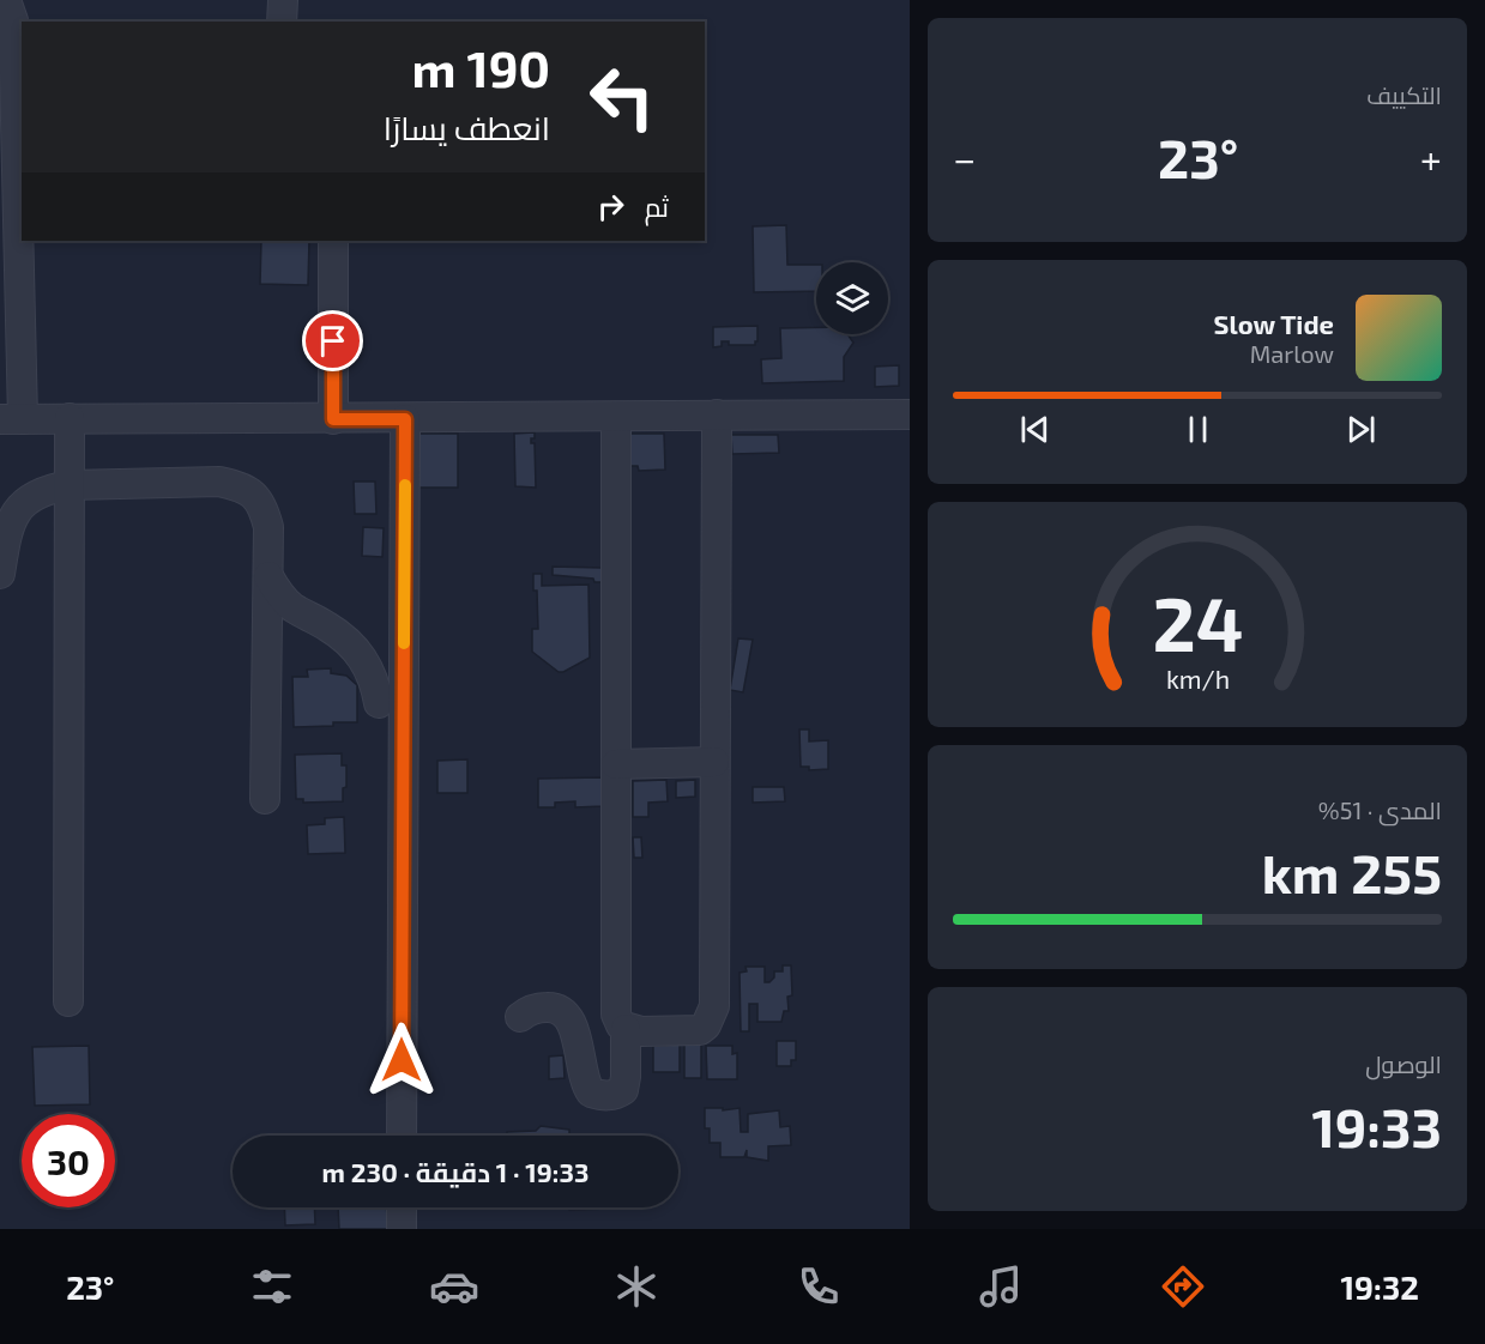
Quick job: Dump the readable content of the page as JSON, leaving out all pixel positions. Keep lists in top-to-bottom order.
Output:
{
  "page": {
    "tile": [
      "التكييف",
      ["المدى · 51%", "255 km"],
      ["الوصول", "19:33"]
    ],
    "turn": ["190 m", "انعطف يسارًا"],
    "heat": ["−", "23°", "+"],
    "then": "ثم",
    "song": ["Slow Tide", "Marlow"],
    "limit": "30",
    "trip": "19:33 · 1 دقيقة · 230 m",
    "tabs": ["19:32", "23°"],
    "gauge": ["24", "km/h"]
  }
}
